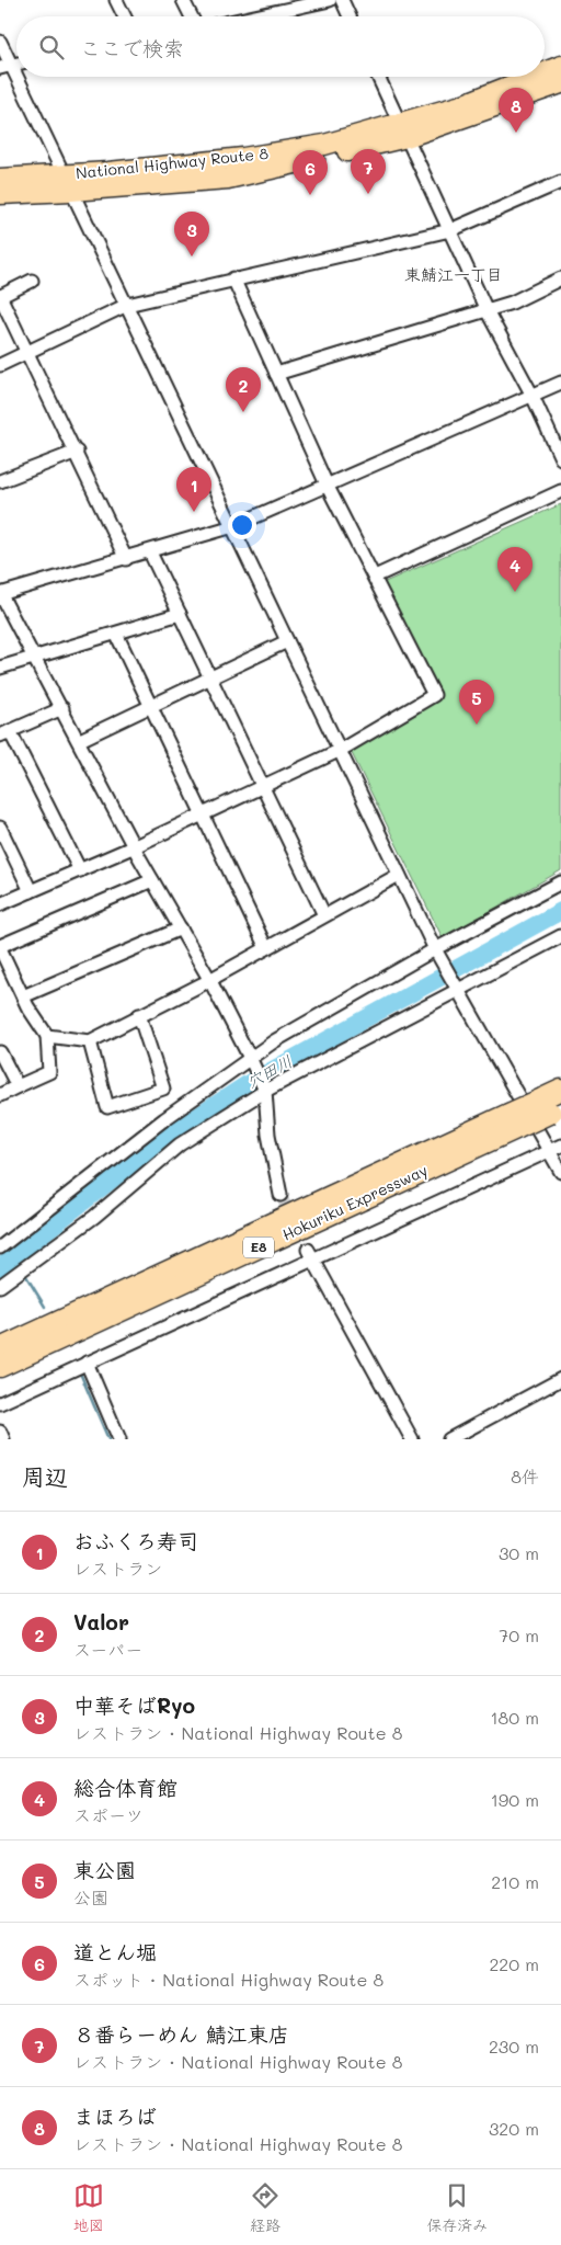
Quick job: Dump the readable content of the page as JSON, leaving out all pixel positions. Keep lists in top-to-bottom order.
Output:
{
  "streets": {
    "highway": ["National Highway Route 8", "Hokuriku Expressway", "E8"]
  },
  "districts": ["東鯖江一丁目"],
  "water": ["穴田川"],
  "page": {
    "search": "ここで検索",
    "pins": [
      "8",
      "7",
      "6",
      "3",
      "2",
      "1",
      "4",
      "5"
    ],
    "heading": ["周辺", "8件"],
    "list": [
      {
        "mark": "1",
        "name": "おふくろ寿司",
        "note": "レストラン",
        "value": "30 m"
      },
      {
        "mark": "2",
        "name": "Valor",
        "note": "スーパー",
        "value": "70 m"
      },
      {
        "mark": "3",
        "name": "中華そばRyo",
        "note": "レストラン · National Highway Route 8",
        "value": "180 m"
      },
      {
        "mark": "4",
        "name": "総合体育館",
        "note": "スポーツ",
        "value": "190 m"
      },
      {
        "mark": "5",
        "name": "東公園",
        "note": "公園",
        "value": "210 m"
      },
      {
        "mark": "6",
        "name": "道とん堀",
        "note": "スポット · National Highway Route 8",
        "value": "220 m"
      },
      {
        "mark": "7",
        "name": "８番らーめん 鯖江東店",
        "note": "レストラン · National Highway Route 8",
        "value": "230 m"
      },
      {
        "mark": "8",
        "name": "まほろば",
        "note": "レストラン · National Highway Route 8",
        "value": "320 m"
      }
    ],
    "nav": ["地図", "経路", "保存済み"]
  }
}
